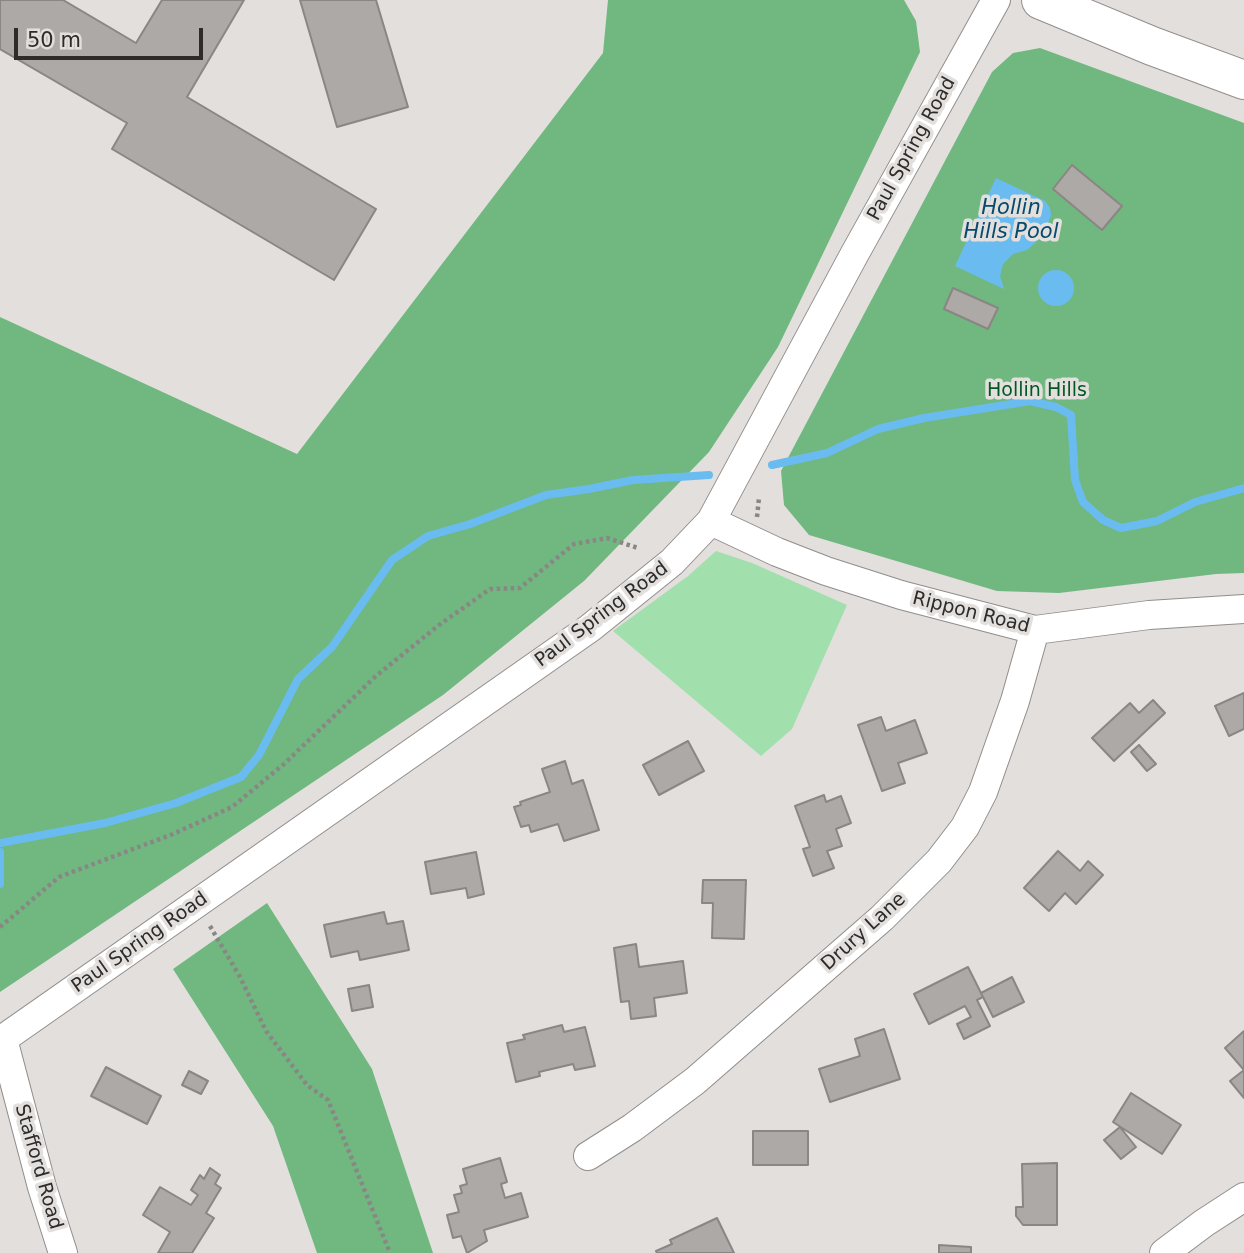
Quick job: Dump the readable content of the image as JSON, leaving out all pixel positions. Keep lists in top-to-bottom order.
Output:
{
  "streets": {
    "street": [
      "Paul Spring Road",
      "Rippon Road",
      "Drury Lane",
      "Stafford Road"
    ]
  },
  "crossings": [
    ["Paul Spring Road", "Rippon Road"],
    ["Paul Spring Road", "Stafford Road"],
    ["Rippon Road", "Drury Lane"]
  ],
  "water": ["Hollin Hills Pool"],
  "parks": ["Hollin Hills"],
  "scale_bar": "50 m"
}
